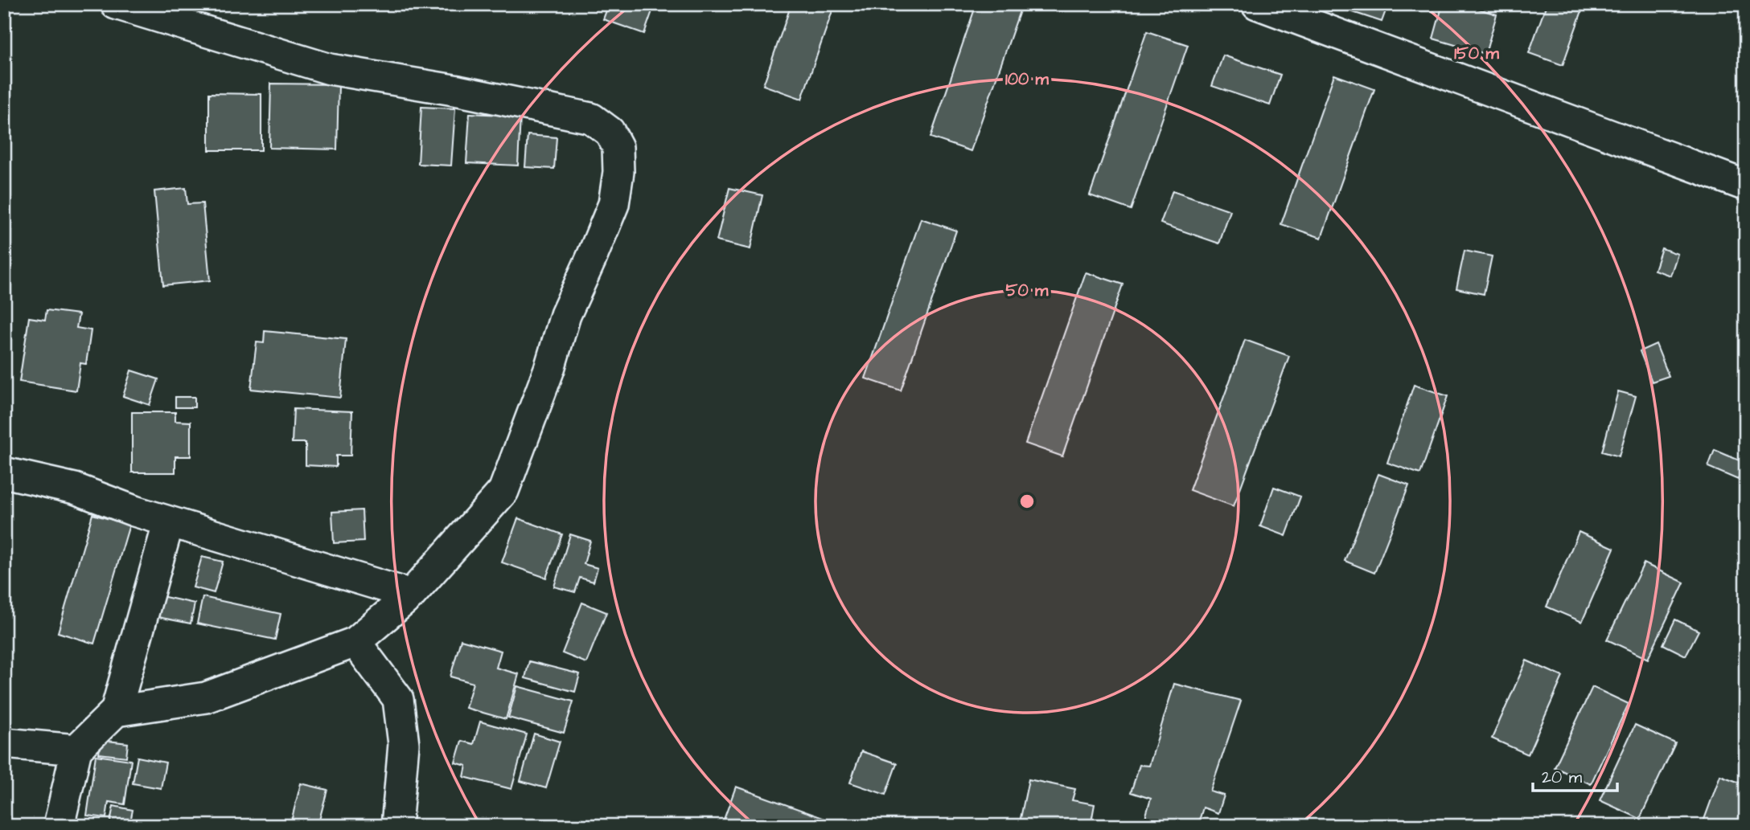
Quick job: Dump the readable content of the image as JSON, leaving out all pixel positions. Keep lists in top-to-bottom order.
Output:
{
  "scale_bar": "20 m",
  "rings": ["150 m", "100 m", "50 m"]
}
